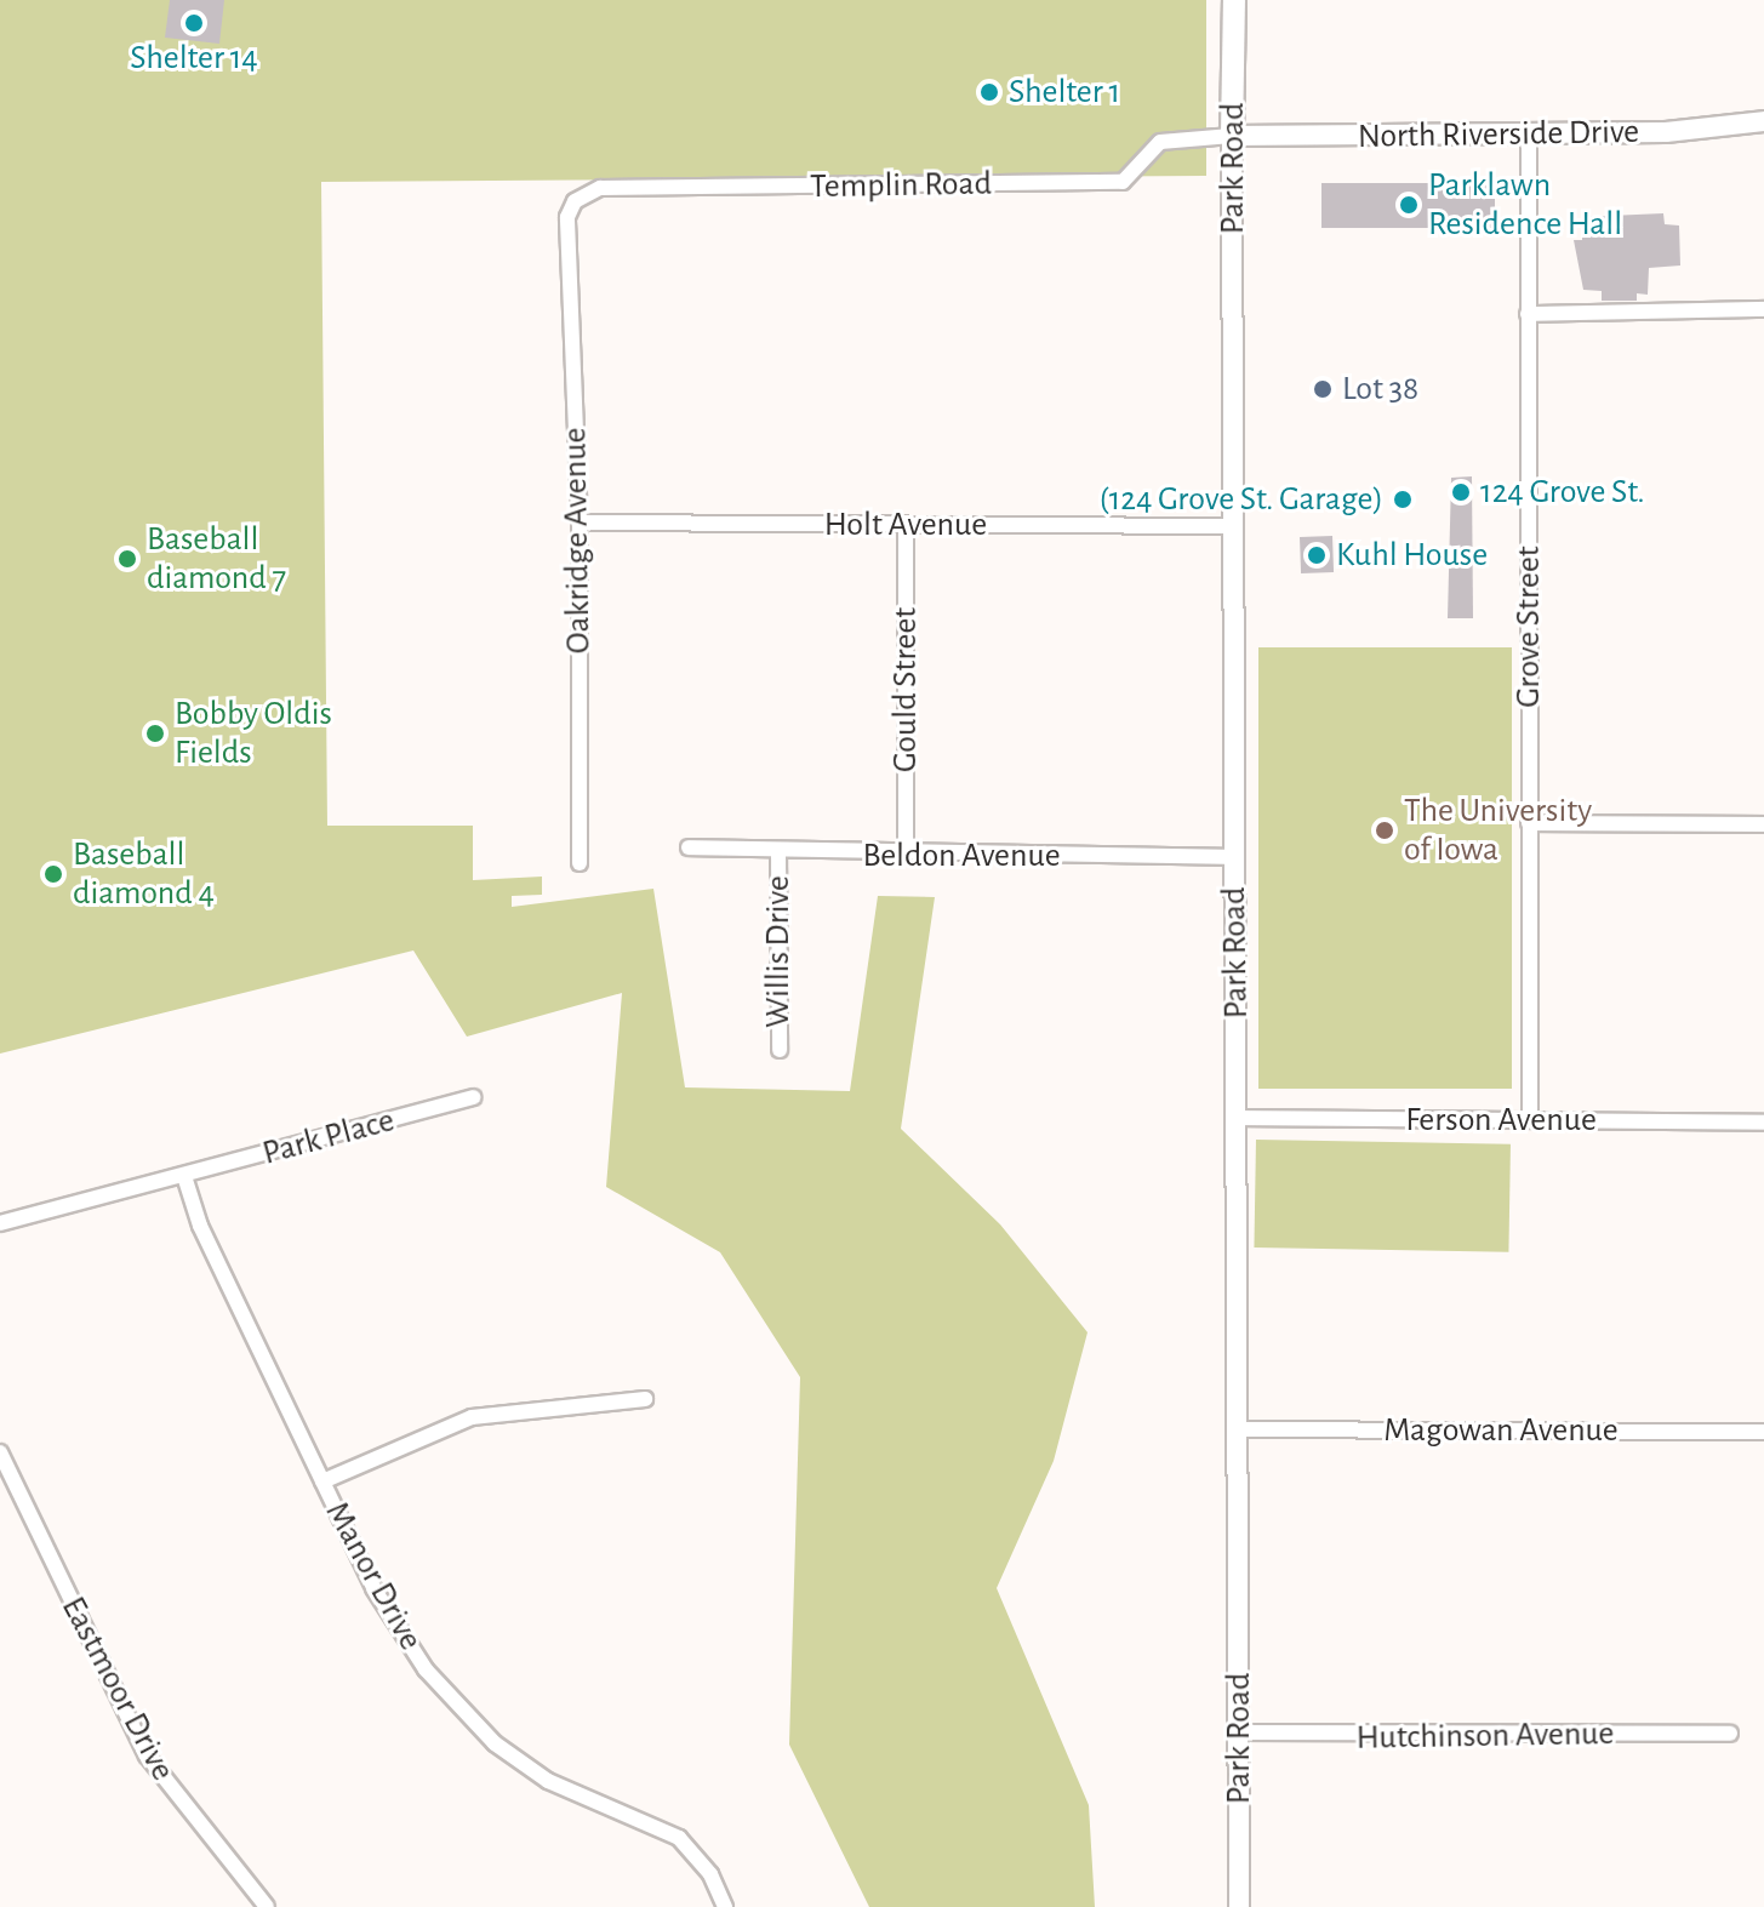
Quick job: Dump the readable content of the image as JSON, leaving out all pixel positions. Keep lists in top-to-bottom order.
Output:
{
  "streets": {
    "main road": ["Park Road"],
    "street": [
      "North Riverside Drive",
      "Templin Road",
      "Holt Avenue",
      "Oakridge Avenue",
      "Grove Street",
      "Gould Street",
      "Beldon Avenue",
      "Willis Drive",
      "Ferson Avenue",
      "Park Place",
      "Magowan Avenue",
      "Manor Drive",
      "Eastmoor Drive",
      "Hutchinson Avenue"
    ]
  },
  "crossings": [
    ["North Riverside Drive", "Park Road"],
    ["North Riverside Drive", "Templin Road"],
    ["North Riverside Drive", "Grove Street"],
    ["Park Road", "Templin Road"],
    ["Park Road", "Holt Avenue"],
    ["Park Road", "Beldon Avenue"],
    ["Park Road", "Ferson Avenue"],
    ["Park Road", "Magowan Avenue"],
    ["Park Road", "Hutchinson Avenue"],
    ["Templin Road", "Oakridge Avenue"],
    ["Holt Avenue", "Oakridge Avenue"],
    ["Holt Avenue", "Gould Street"],
    ["Grove Street", "Ferson Avenue"],
    ["Gould Street", "Beldon Avenue"],
    ["Beldon Avenue", "Willis Drive"],
    ["Park Place", "Manor Drive"]
  ],
  "places": [
    "Shelter 14",
    "Shelter 1",
    "Parklawn Residence Hall",
    "Lot 38",
    "124 Grove St.",
    "(124 Grove St. Garage)",
    "Kuhl House",
    "Baseball diamond 7",
    "Bobby Oldis Fields",
    "The University of Iowa",
    "Baseball diamond 4"
  ]
}
